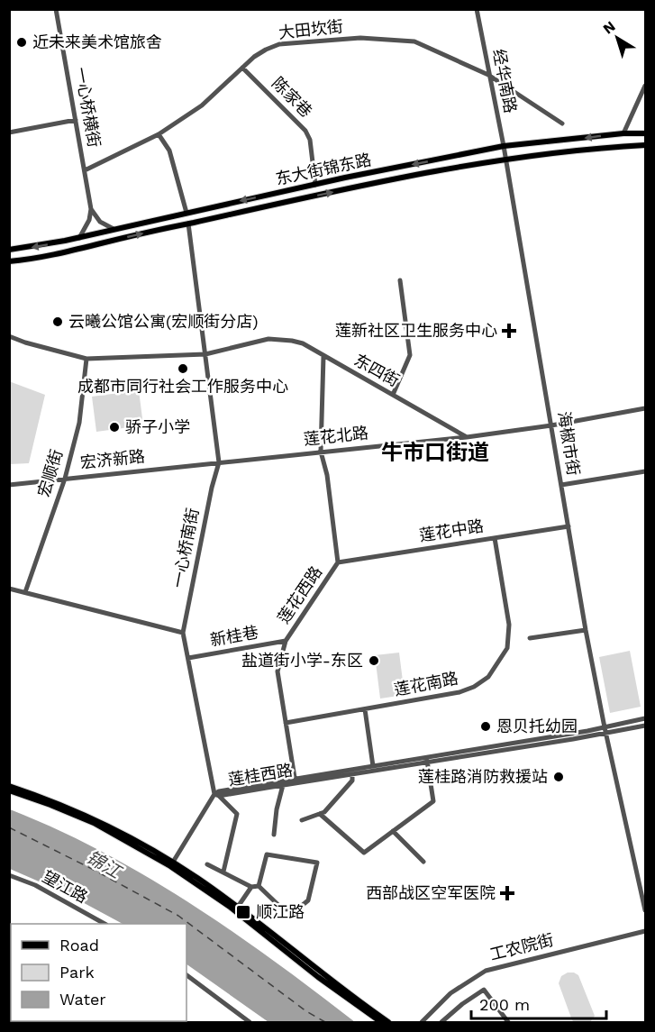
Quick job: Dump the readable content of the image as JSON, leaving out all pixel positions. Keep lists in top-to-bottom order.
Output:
{
  "streets": {
    "main road": ["东大街锦东路"],
    "street": [
      "大田坎街",
      "经华南路",
      "陈家巷",
      "一心桥横街",
      "东四街",
      "莲花北路",
      "海椒市街",
      "宏济新路",
      "宏顺街",
      "莲花中路",
      "一心桥南街",
      "莲花西路",
      "新桂巷",
      "莲花南路",
      "莲桂西路",
      "望江路",
      "工农院街"
    ]
  },
  "crossings": [
    ["大田坎街", "经华南路"],
    ["大田坎街", "陈家巷"],
    ["大田坎街", "一心桥横街"],
    ["经华南路", "东大街锦东路"],
    ["经华南路", "海椒市街"],
    ["陈家巷", "东大街锦东路"],
    ["东大街锦东路", "海椒市街"],
    ["东大街锦东路", "一心桥南街"],
    ["东四街", "莲花北路"],
    ["东四街", "宏顺街"],
    ["东四街", "一心桥南街"],
    ["东四街", "莲花西路"],
    ["莲花北路", "海椒市街"],
    ["莲花北路", "宏济新路"],
    ["莲花北路", "一心桥南街"],
    ["莲花北路", "莲花西路"],
    ["海椒市街", "莲花中路"],
    ["海椒市街", "莲桂西路"],
    ["宏济新路", "宏顺街"],
    ["宏济新路", "一心桥南街"],
    ["莲花中路", "莲花西路"],
    ["莲花中路", "莲花南路"],
    ["一心桥南街", "新桂巷"],
    ["一心桥南街", "莲桂西路"],
    ["莲花西路", "新桂巷"],
    ["莲花西路", "莲花南路"],
    ["莲花西路", "莲桂西路"]
  ],
  "districts": ["牛市口街道"],
  "water": ["锦江"],
  "places": {
    "other": [
      "近未来美术馆旅舍",
      "云曦公馆公寓(宏顺街分店)",
      "成都市同行社会工作服务中心",
      "骄子小学",
      "盐道街小学-东区",
      "恩贝托幼园",
      "莲桂路消防救援站"
    ],
    "health": ["莲新社区卫生服务中心", "西部战区空军医院"],
    "transit": ["顺江路"]
  },
  "legend": ["Road", "Park", "Water"],
  "scale_bar": "200 m",
  "north": "top left"
}
